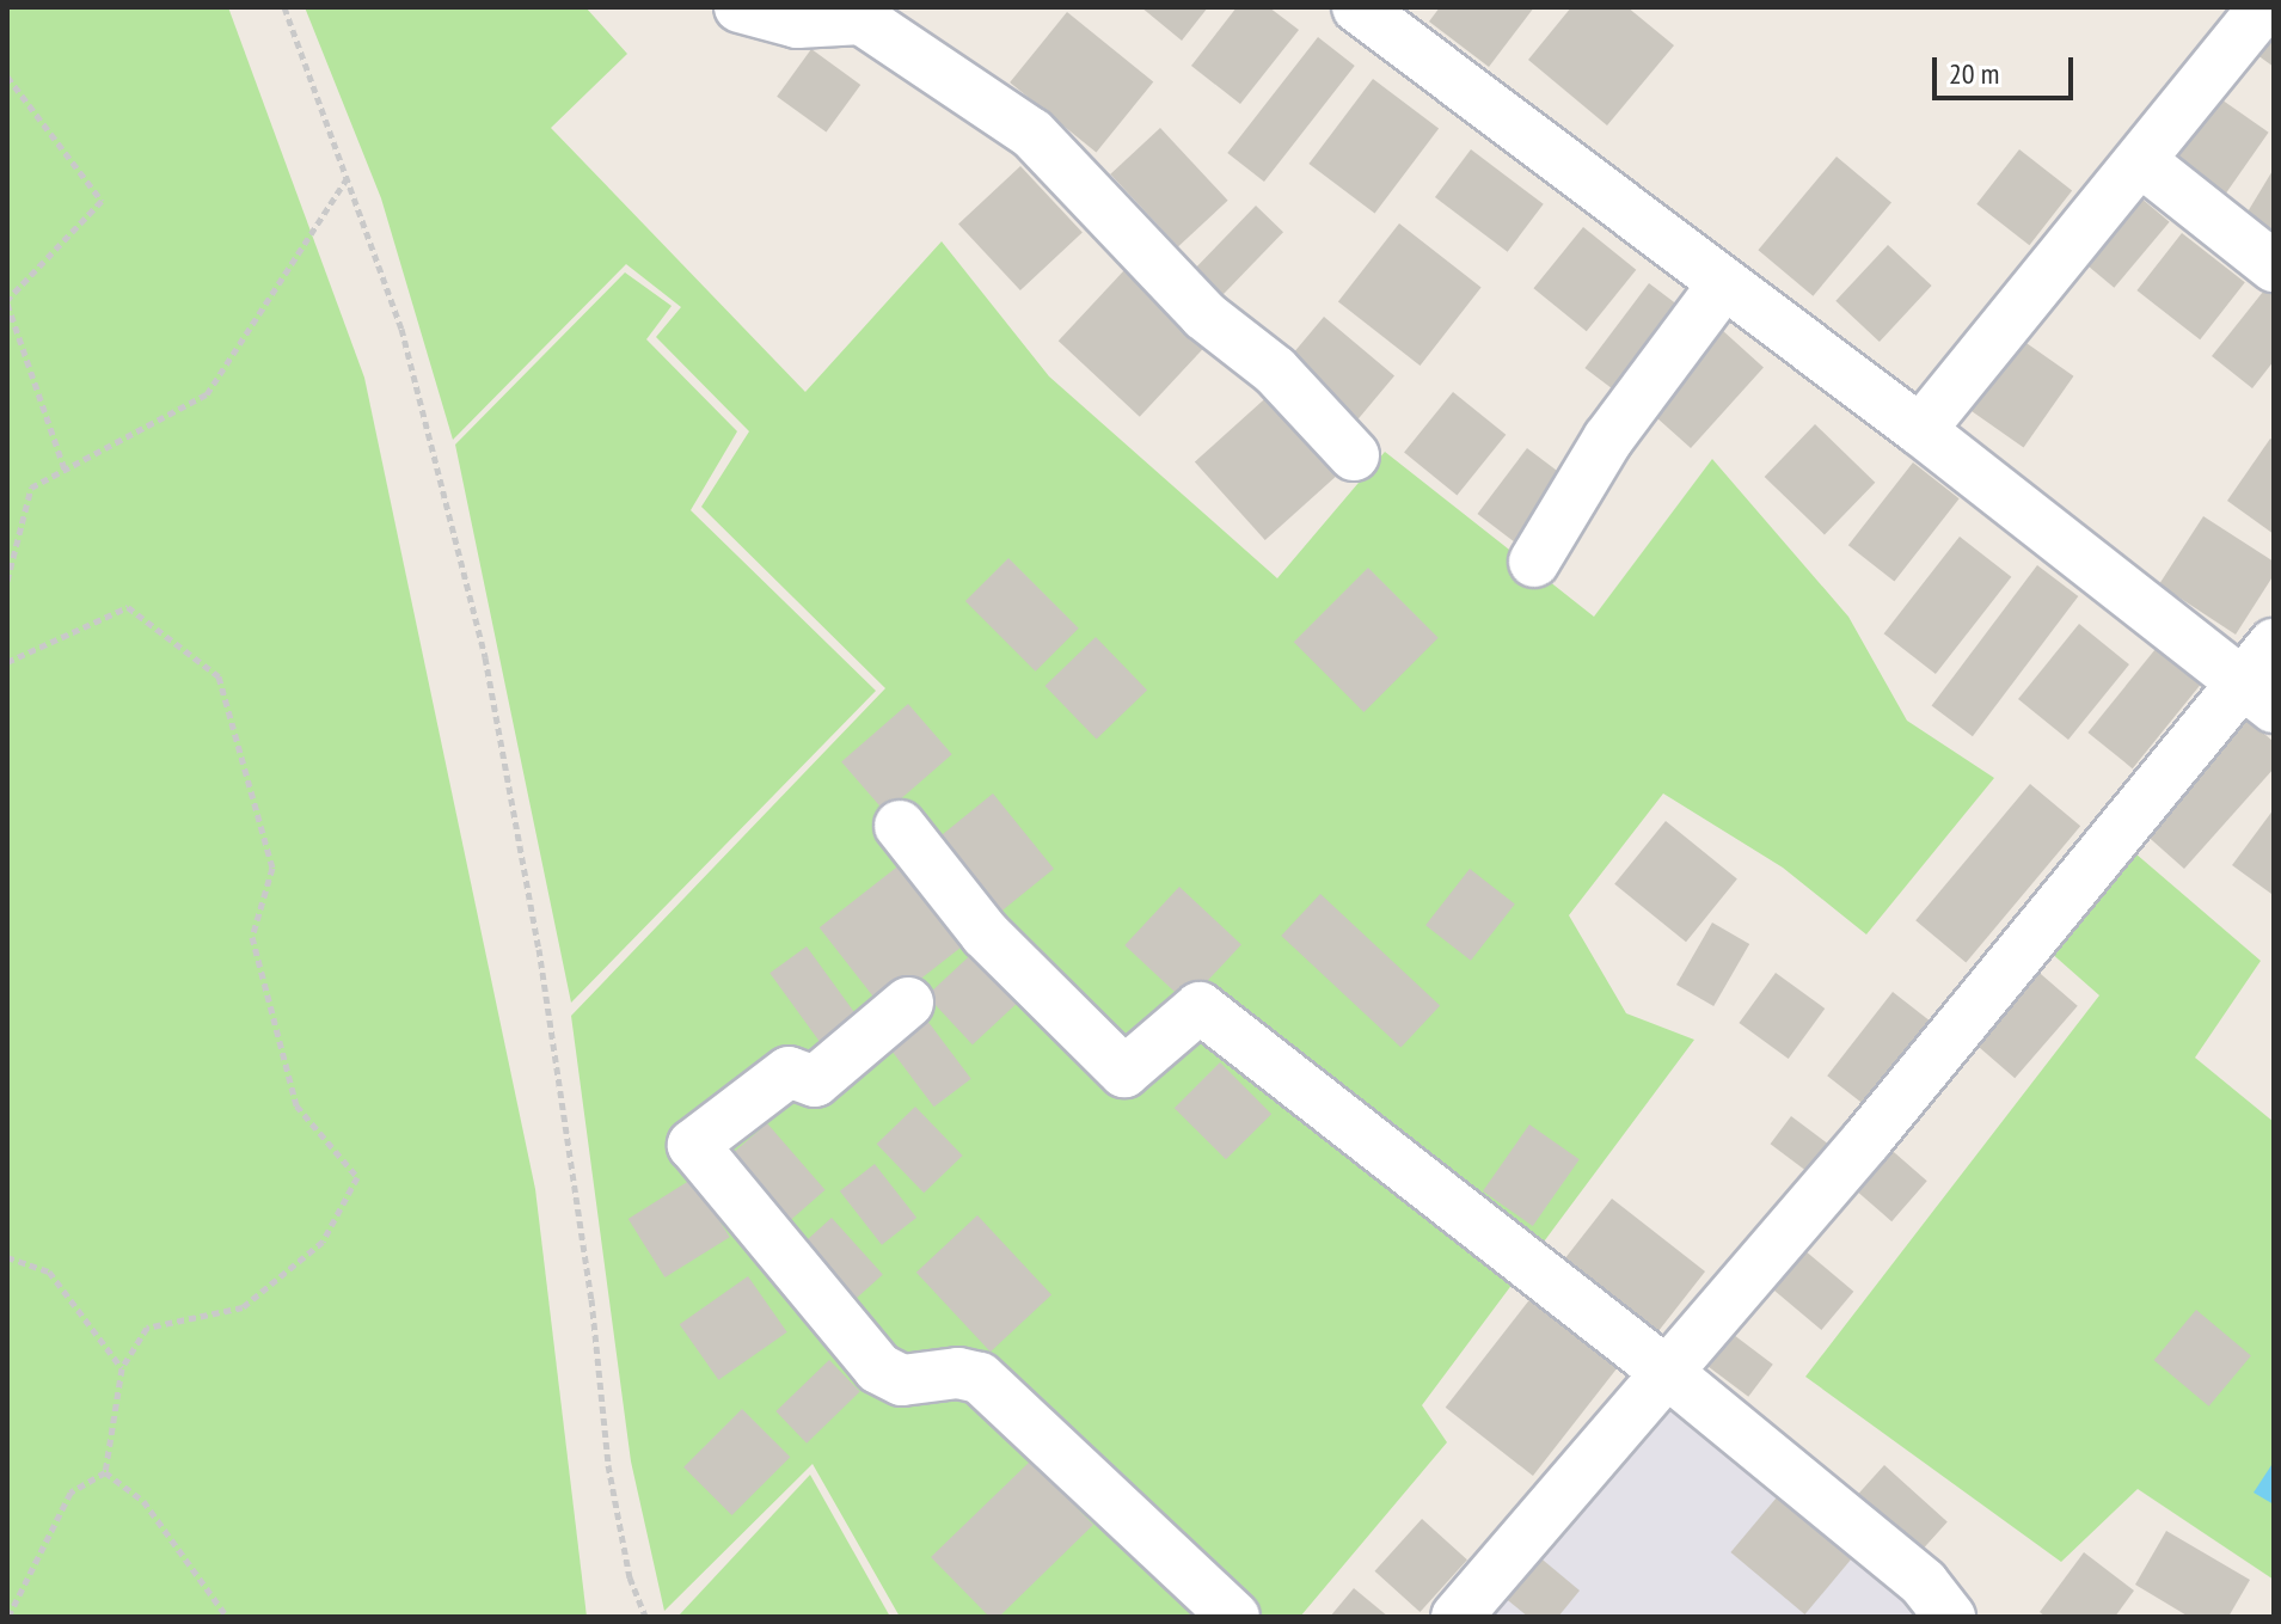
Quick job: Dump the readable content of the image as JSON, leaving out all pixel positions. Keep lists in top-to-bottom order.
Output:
{
  "scale_bar": "20 m"
}
